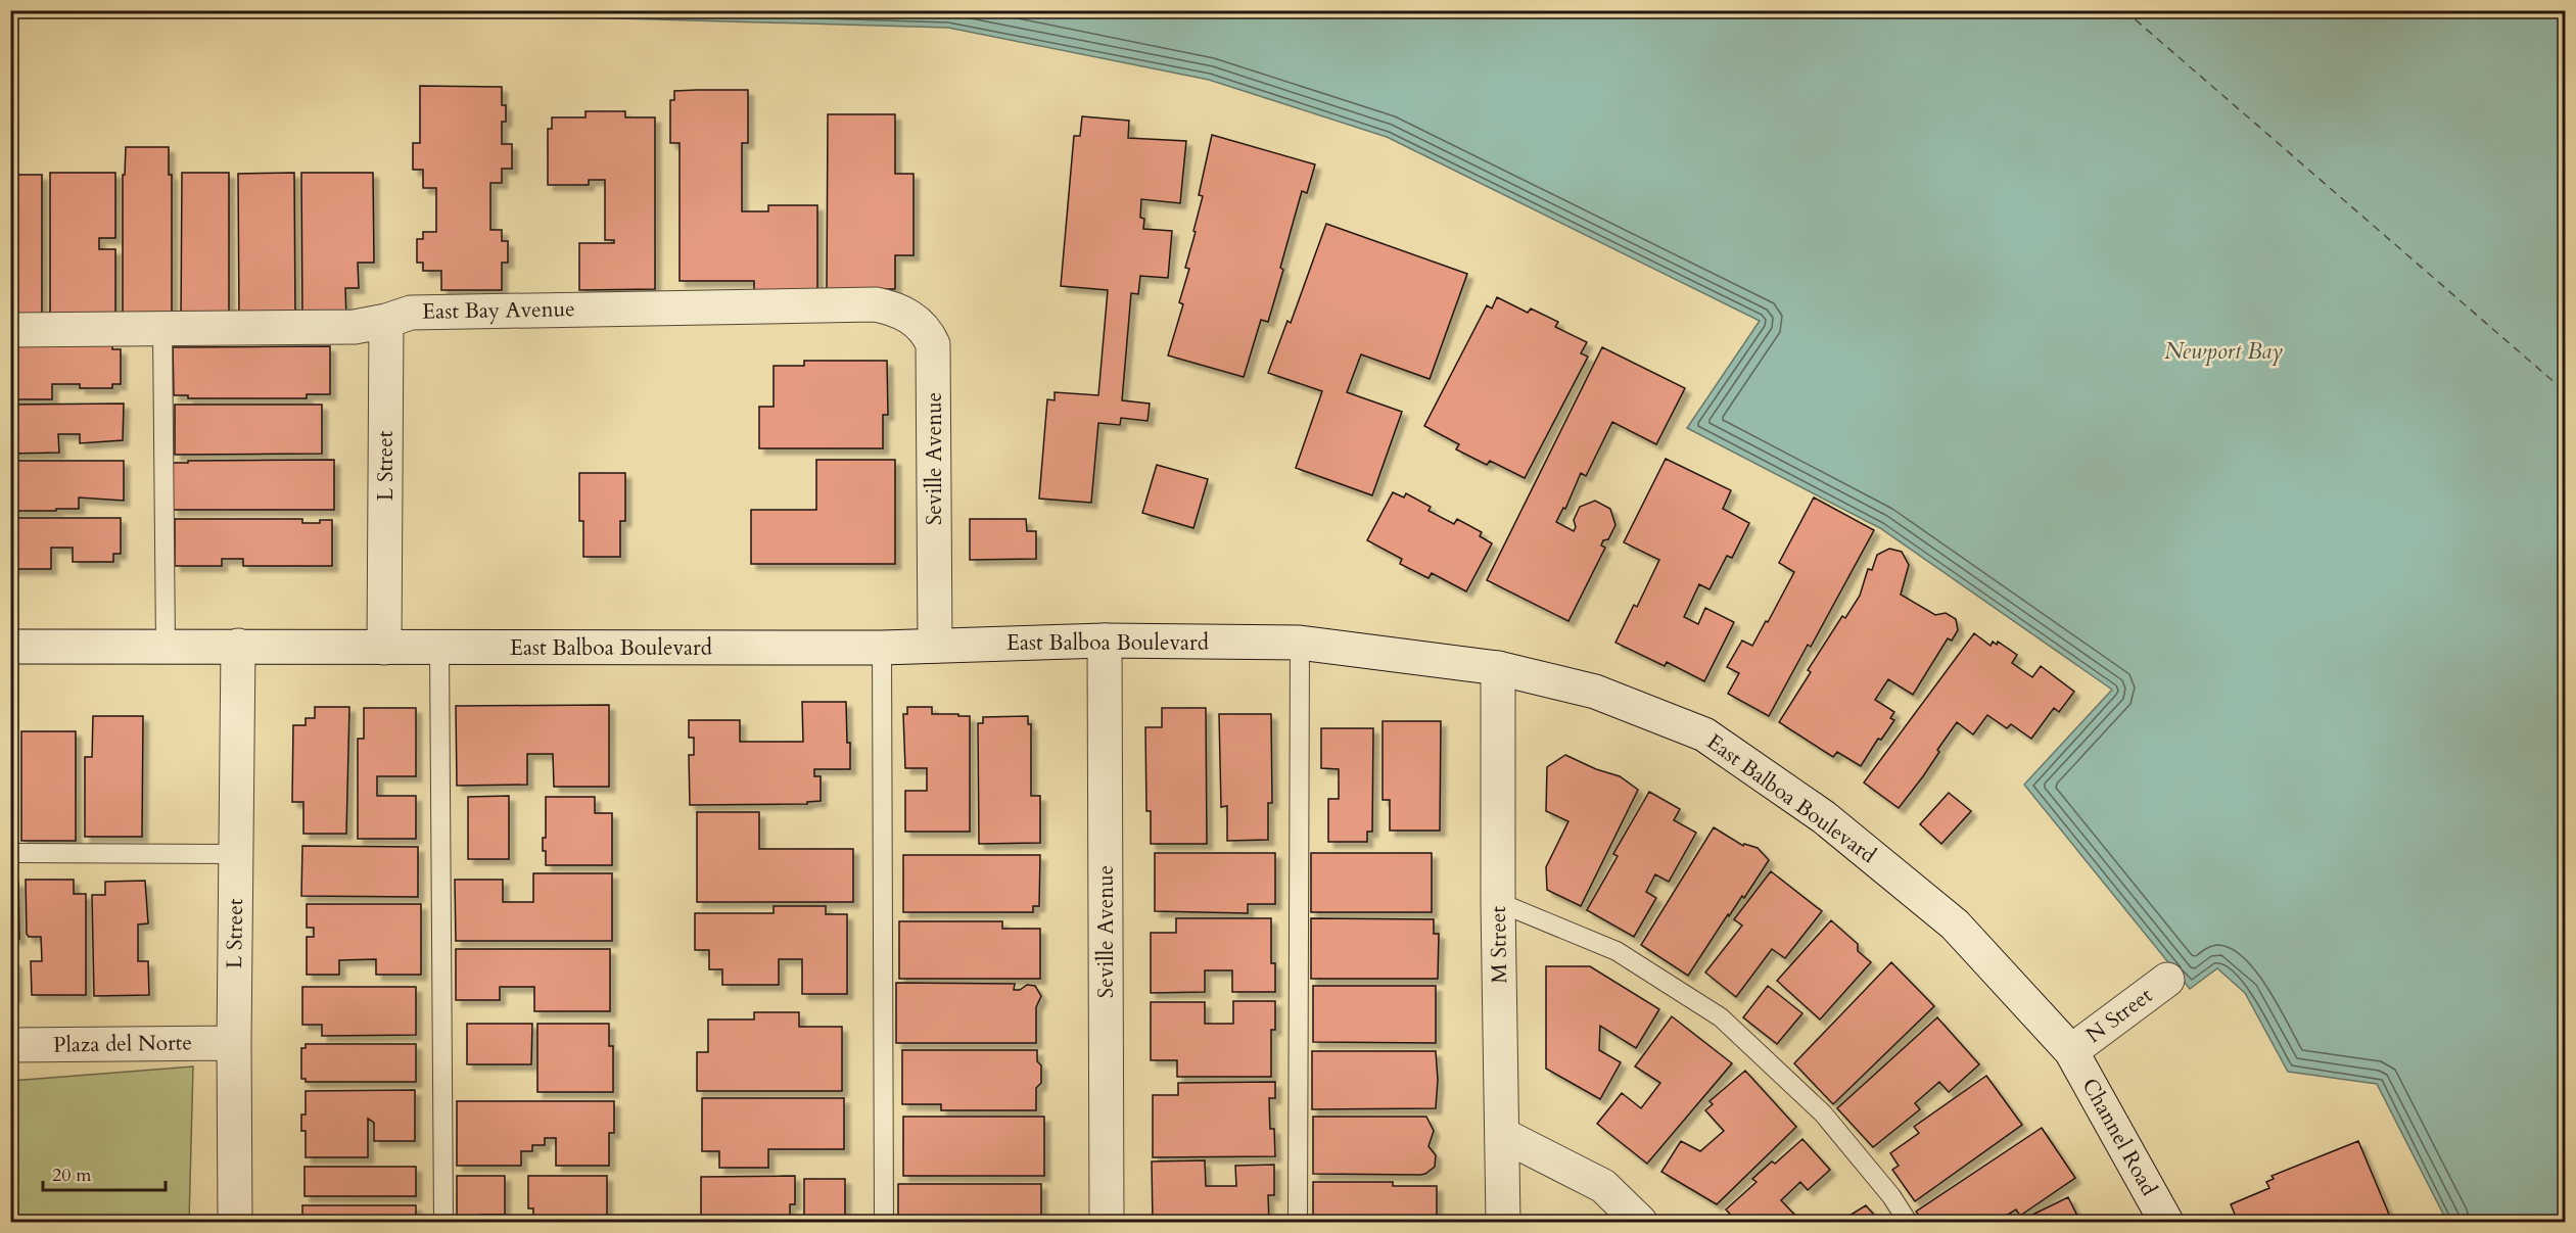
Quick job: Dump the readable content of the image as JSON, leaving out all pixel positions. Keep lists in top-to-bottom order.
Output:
{
  "streets": {
    "street": [
      "East Bay Avenue",
      "Seville Avenue",
      "L Street",
      "East Balboa Boulevard",
      "M Street",
      "N Street",
      "Plaza del Norte",
      "Channel Road"
    ]
  },
  "crossings": [
    ["East Bay Avenue", "Seville Avenue"],
    ["East Bay Avenue", "L Street"],
    ["Seville Avenue", "East Balboa Boulevard"],
    ["L Street", "East Balboa Boulevard"],
    ["L Street", "Plaza del Norte"],
    ["East Balboa Boulevard", "M Street"],
    ["East Balboa Boulevard", "N Street"],
    ["East Balboa Boulevard", "Channel Road"],
    ["N Street", "Channel Road"]
  ],
  "water": ["Newport Bay"],
  "scale_bar": "20 m"
}
